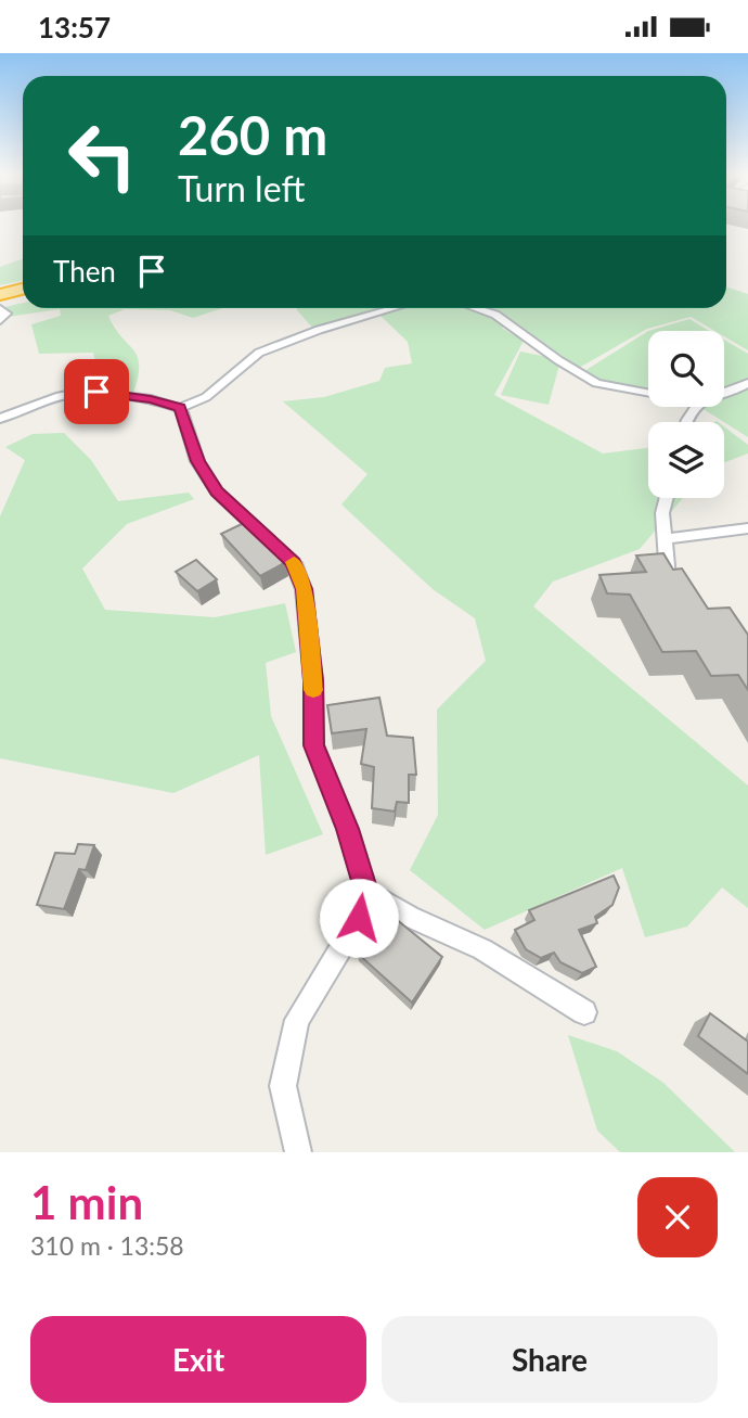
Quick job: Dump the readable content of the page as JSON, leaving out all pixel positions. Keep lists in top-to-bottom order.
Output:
{
  "page": {
    "status": "13:57",
    "turn": ["260 m", "Turn left"],
    "then": "Then",
    "heading": ["1 min", "310 m · 13:58"],
    "buttons": ["Exit", "Share"]
  }
}
